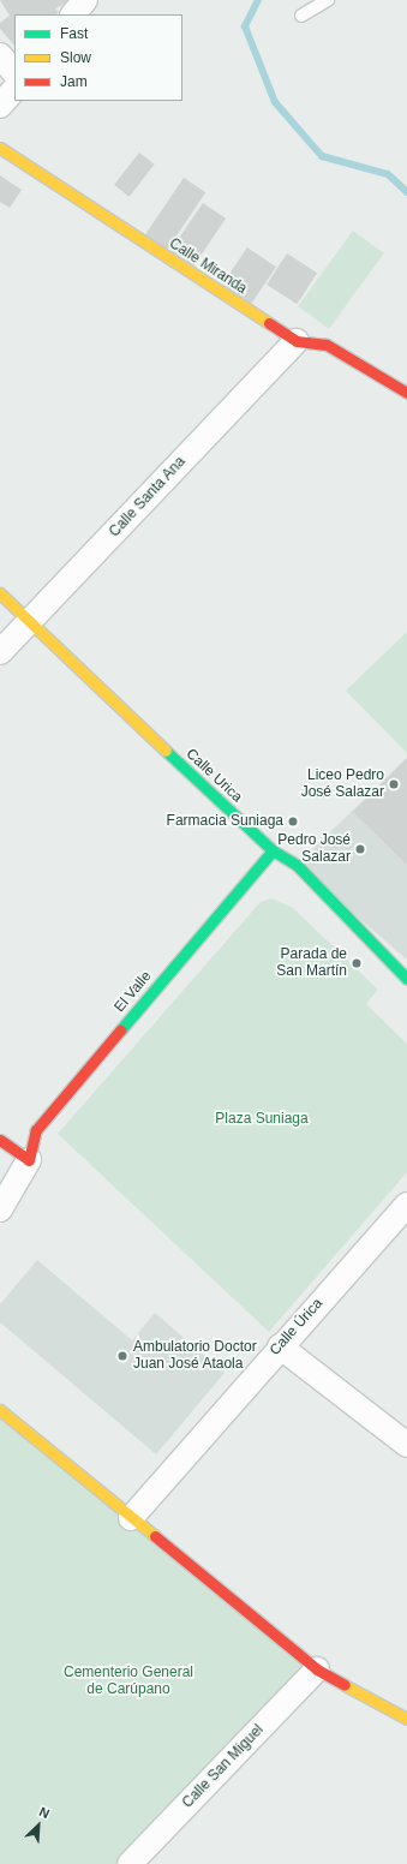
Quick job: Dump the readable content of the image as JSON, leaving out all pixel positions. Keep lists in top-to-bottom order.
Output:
{
  "streets": {
    "street": [
      "Calle Miranda",
      "Calle Santa Ana",
      "Calle Urica",
      "El Valle",
      "Calle Úrica",
      "Calle San Miguel"
    ]
  },
  "crossings": [
    ["Calle Miranda", "Calle Santa Ana"],
    ["Calle Santa Ana", "Calle Urica"],
    ["Calle Urica", "El Valle"]
  ],
  "parks": ["Plaza Suniaga", "Cementerio General de Carúpano"],
  "places": [
    "Liceo Pedro José Salazar",
    "Farmacia Suniaga",
    "Pedro José Salazar",
    "Parada de San Martín",
    "Ambulatorio Doctor Juan José Ataola"
  ],
  "legend": ["Fast", "Slow", "Jam"],
  "north": "top right"
}
